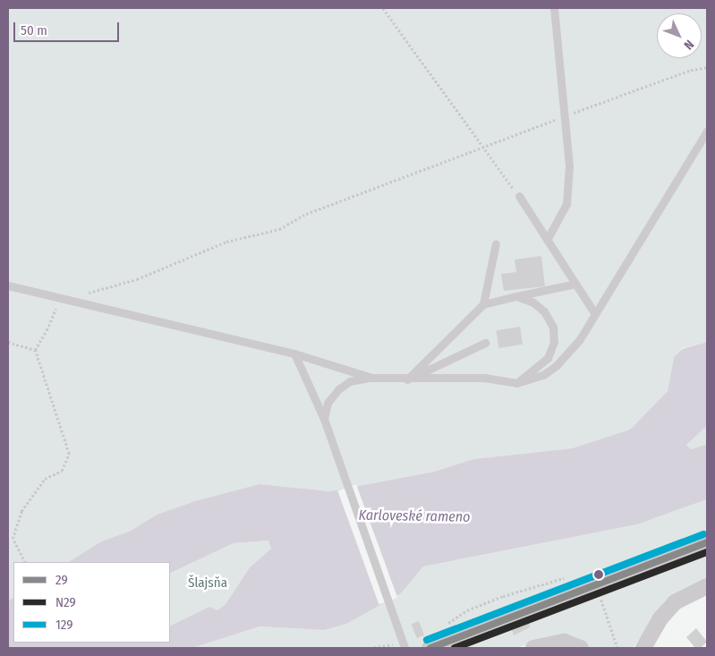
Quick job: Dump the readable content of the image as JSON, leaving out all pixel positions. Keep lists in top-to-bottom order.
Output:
{
  "water": ["Karloveské rameno"],
  "parks": ["Šlajsňa"],
  "lines": ["transit line 129", "transit line 29", "transit line N29"],
  "legend": ["29", "N29", "129"],
  "scale_bar": "50 m",
  "north": "bottom right"
}
